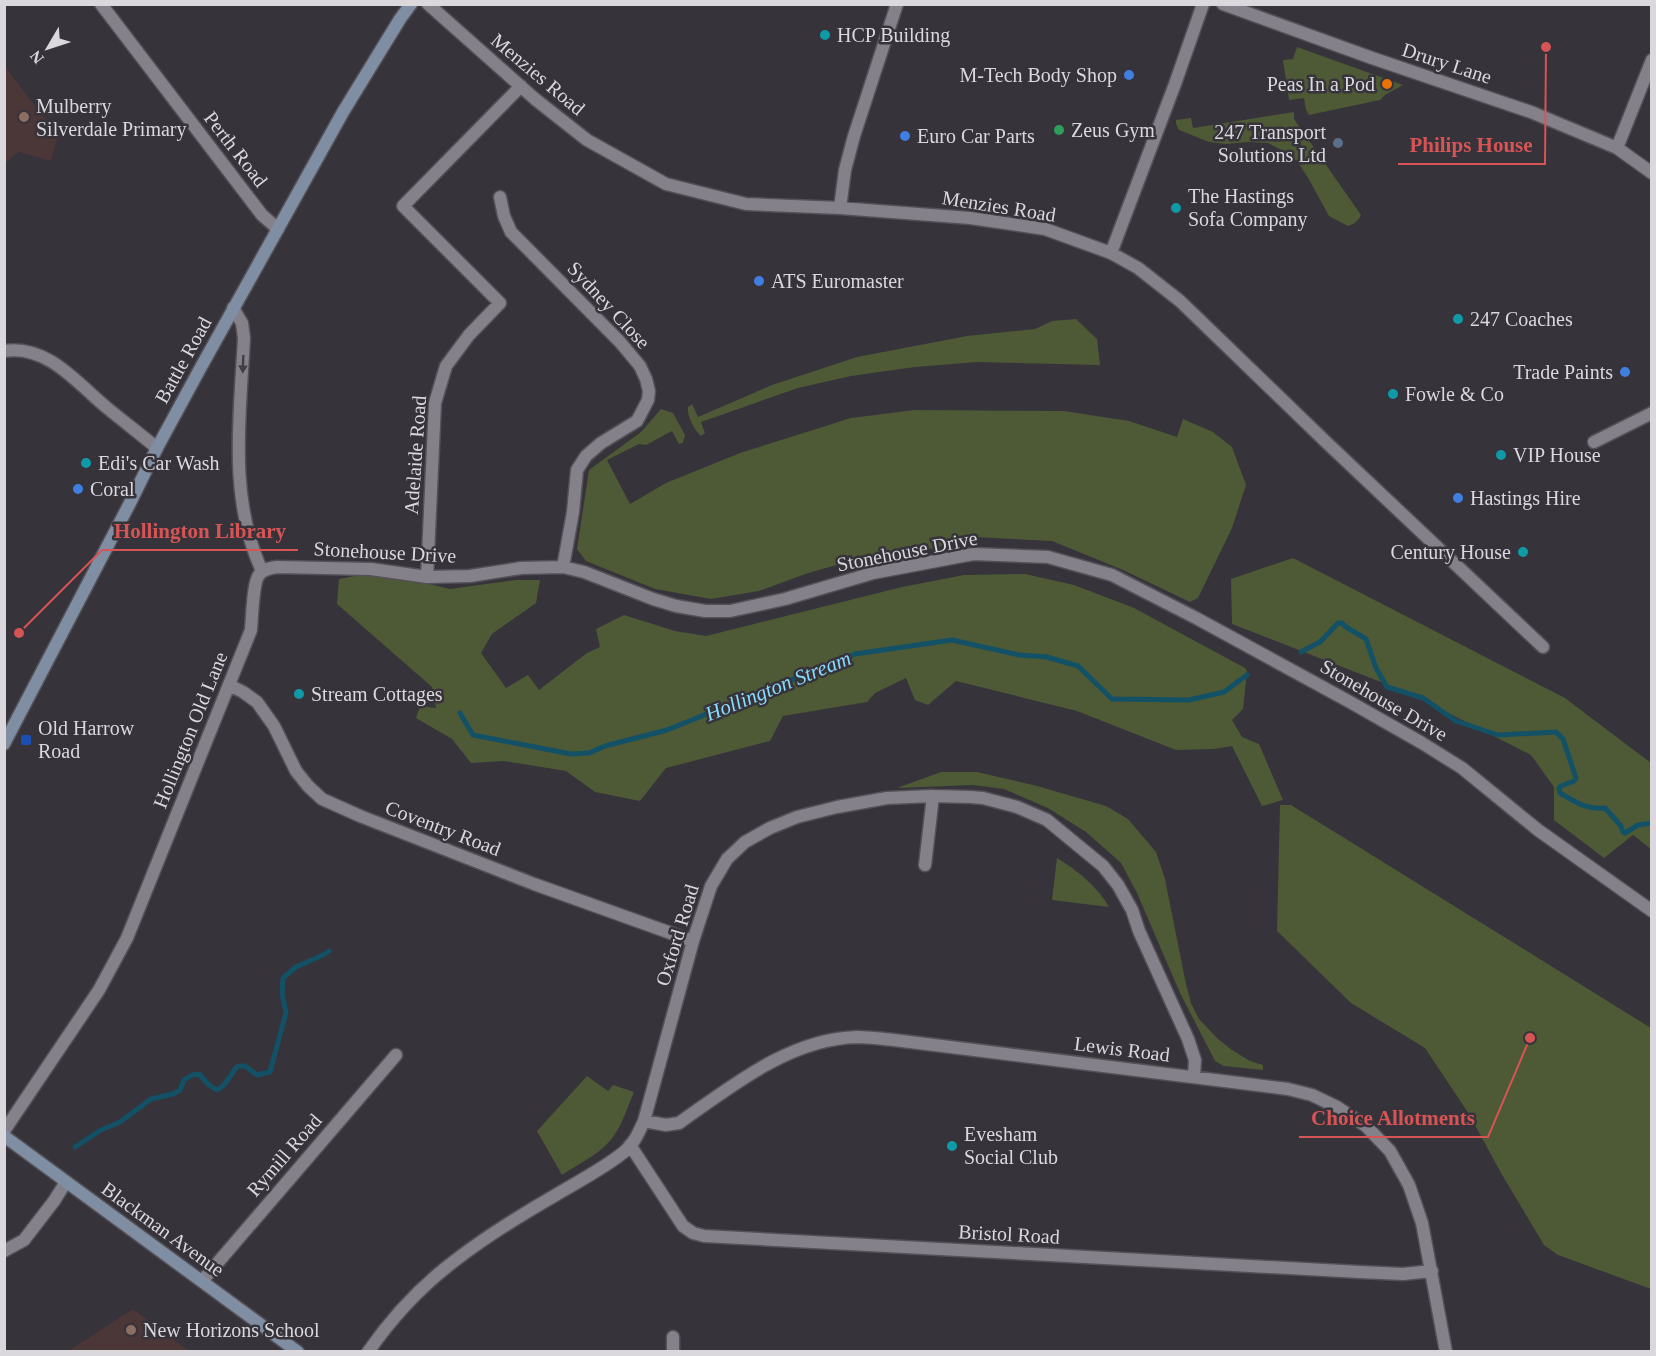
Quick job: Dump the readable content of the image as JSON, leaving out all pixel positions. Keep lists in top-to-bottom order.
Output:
{
  "streets": {
    "main road": ["Battle Road", "Blackman Avenue"],
    "street": [
      "Drury Lane",
      "Menzies Road",
      "Perth Road",
      "Sydney Close",
      "Adelaide Road",
      "Stonehouse Drive",
      "Hollington Old Lane",
      "Coventry Road",
      "Oxford Road",
      "Lewis Road",
      "Rymill Road",
      "Bristol Road"
    ]
  },
  "crossings": [
    ["Menzies Road", "Adelaide Road"],
    ["Perth Road", "Battle Road"],
    ["Sydney Close", "Stonehouse Drive"],
    ["Adelaide Road", "Stonehouse Drive"],
    ["Stonehouse Drive", "Hollington Old Lane"],
    ["Hollington Old Lane", "Coventry Road"],
    ["Coventry Road", "Oxford Road"],
    ["Oxford Road", "Lewis Road"],
    ["Oxford Road", "Bristol Road"],
    ["Lewis Road", "Bristol Road"],
    ["Rymill Road", "Blackman Avenue"]
  ],
  "water": ["Hollington Stream"],
  "places": {
    "other": [
      "HCP Building",
      "Philips House",
      "M-Tech Body Shop",
      "Peas In a Pod",
      "Mulberry Silverdale Primary",
      "Zeus Gym",
      "Euro Car Parts",
      "247 Transport Solutions Ltd",
      "The Hastings Sofa Company",
      "ATS Euromaster",
      "247 Coaches",
      "Trade Paints",
      "Fowle & Co",
      "VIP House",
      "Edi's Car Wash",
      "Coral",
      "Hastings Hire",
      "Century House",
      "Hollington Library",
      "Stream Cottages",
      "Choice Allotments",
      "Evesham Social Club",
      "New Horizons School"
    ],
    "transit": ["Old Harrow Road"]
  },
  "north": "bottom left"
}
